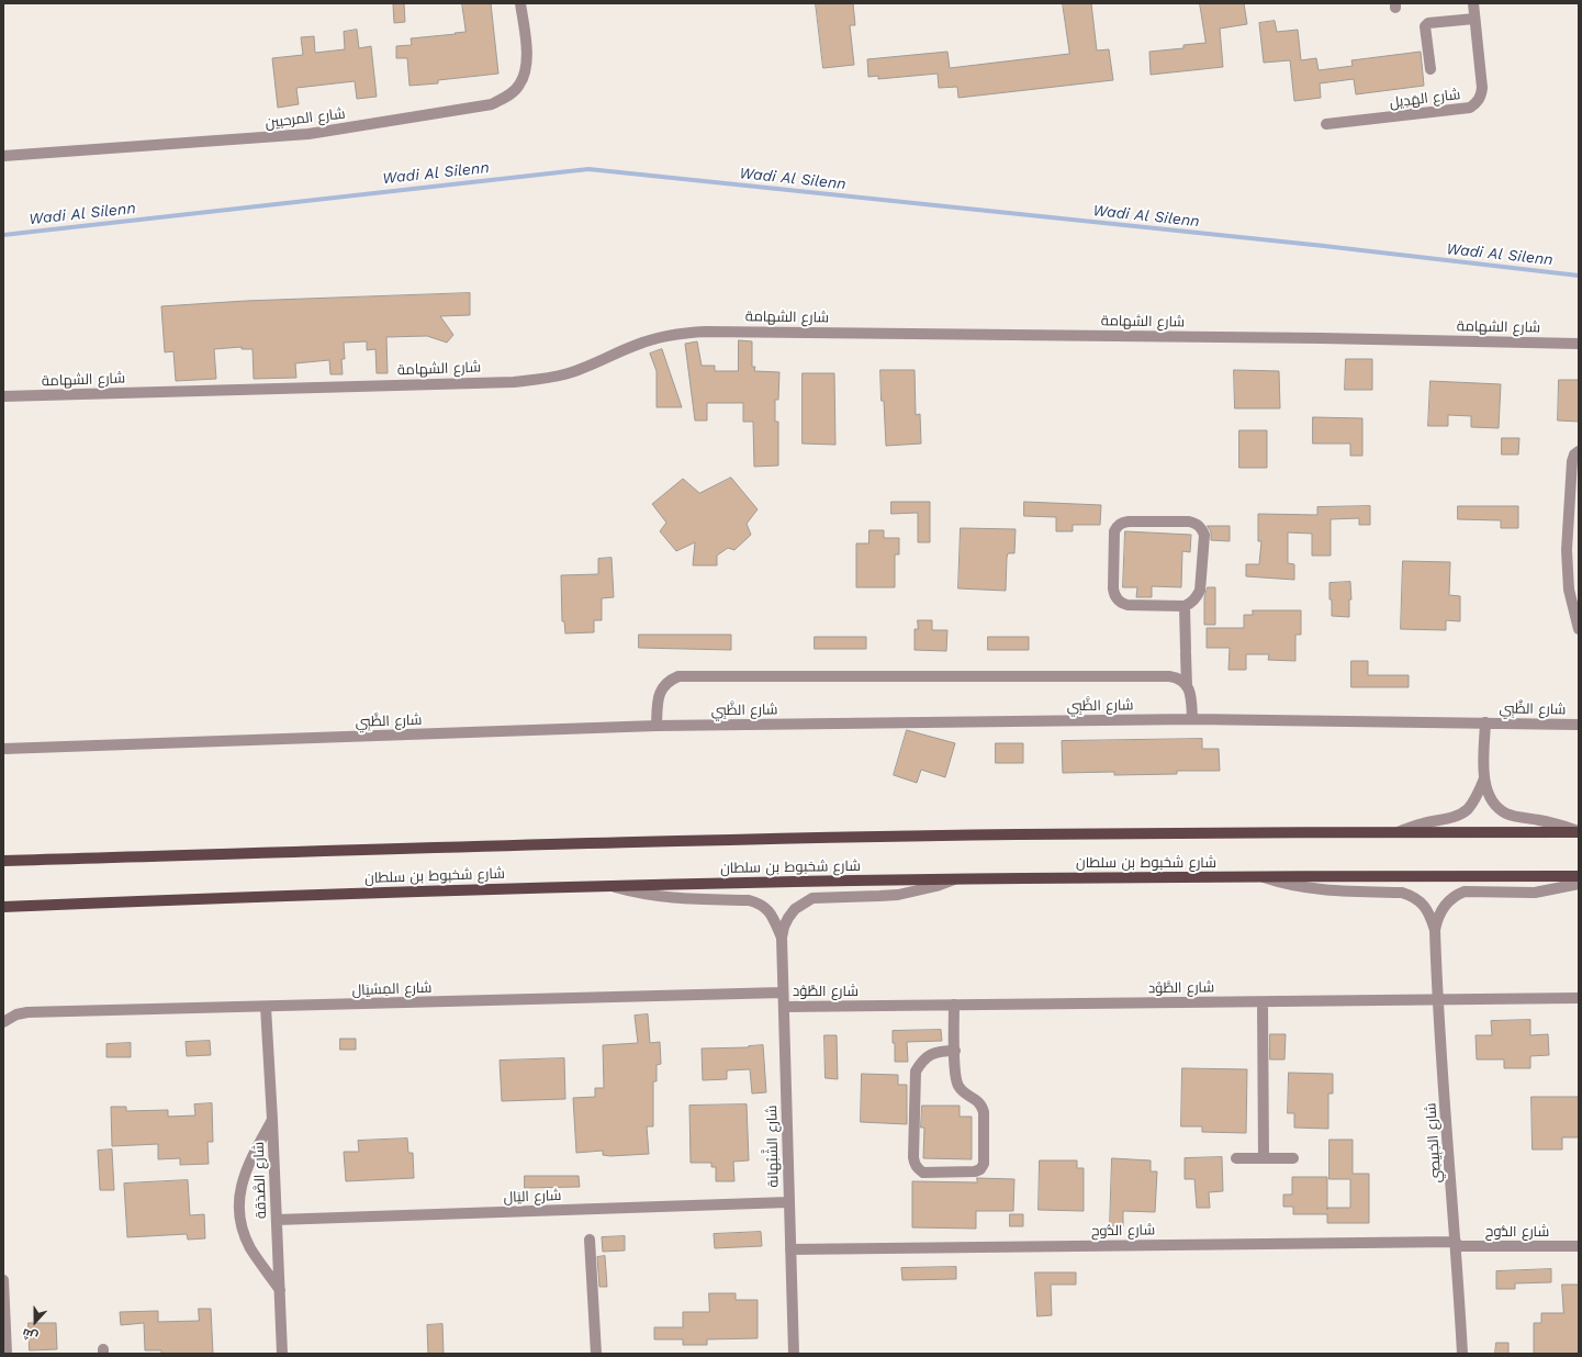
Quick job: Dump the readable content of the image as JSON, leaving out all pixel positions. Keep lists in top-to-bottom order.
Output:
{
  "streets": {
    "main road": ["شارع شخبوط بن سلطان"],
    "street": [
      "شارع الهَدِيل",
      "شارع المرحبين",
      "شارع الشهامة",
      "شارع الظَّبِي",
      "شارع الطَّوْد",
      "شارع المِسْيَال",
      "شارع الخِبِيصِي",
      "شارع الشَّبْهانة",
      "شارع الصَّدَقة",
      "شارع اليَال",
      "شارع الدُّوح"
    ]
  },
  "crossings": [
    ["شارع الظَّبِي", "شارع شخبوط بن سلطان"],
    ["شارع شخبوط بن سلطان", "شارع الخِبِيصِي"],
    ["شارع شخبوط بن سلطان", "شارع الشَّبْهانة"],
    ["شارع الطَّوْد", "شارع الخِبِيصِي"],
    ["شارع الطَّوْد", "شارع الشَّبْهانة"],
    ["شارع المِسْيَال", "شارع الشَّبْهانة"],
    ["شارع المِسْيَال", "شارع الصَّدَقة"],
    ["شارع الخِبِيصِي", "شارع الدُّوح"],
    ["شارع الشَّبْهانة", "شارع اليَال"],
    ["شارع الشَّبْهانة", "شارع الدُّوح"],
    ["شارع الصَّدَقة", "شارع اليَال"]
  ],
  "water": ["Wadi Al Silenn"],
  "north": "bottom"
}
